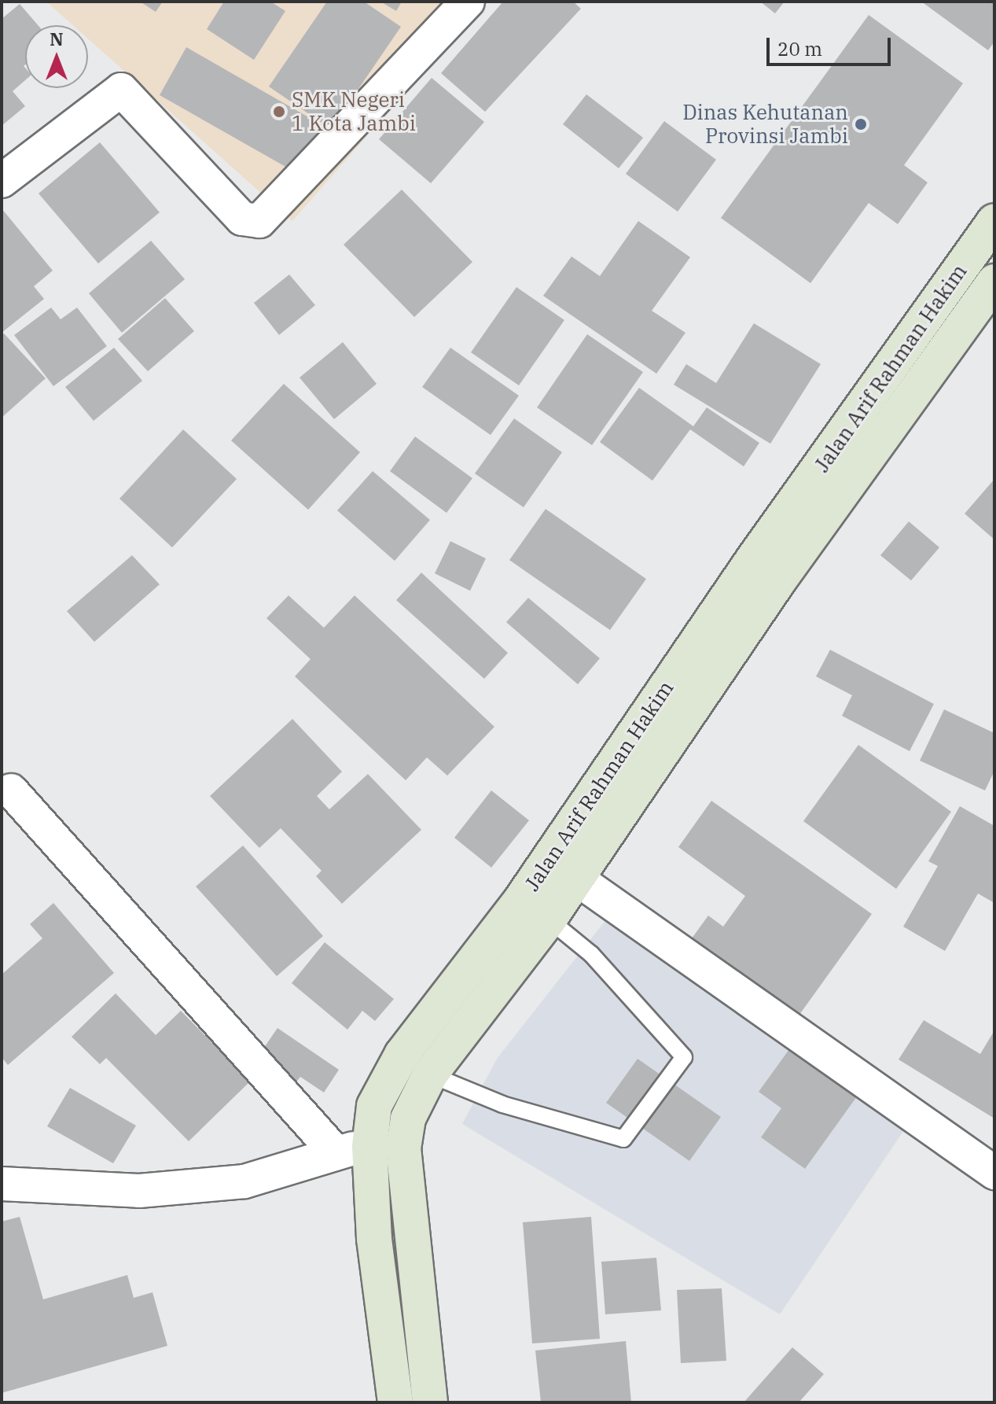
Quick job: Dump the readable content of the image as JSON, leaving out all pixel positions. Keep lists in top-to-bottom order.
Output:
{
  "streets": {
    "main road": ["Jalan Arif Rahman Hakim"]
  },
  "places": ["SMK Negeri 1 Kota Jambi", "Dinas Kehutanan Provinsi Jambi"],
  "scale_bar": "20 m",
  "north": "top"
}
